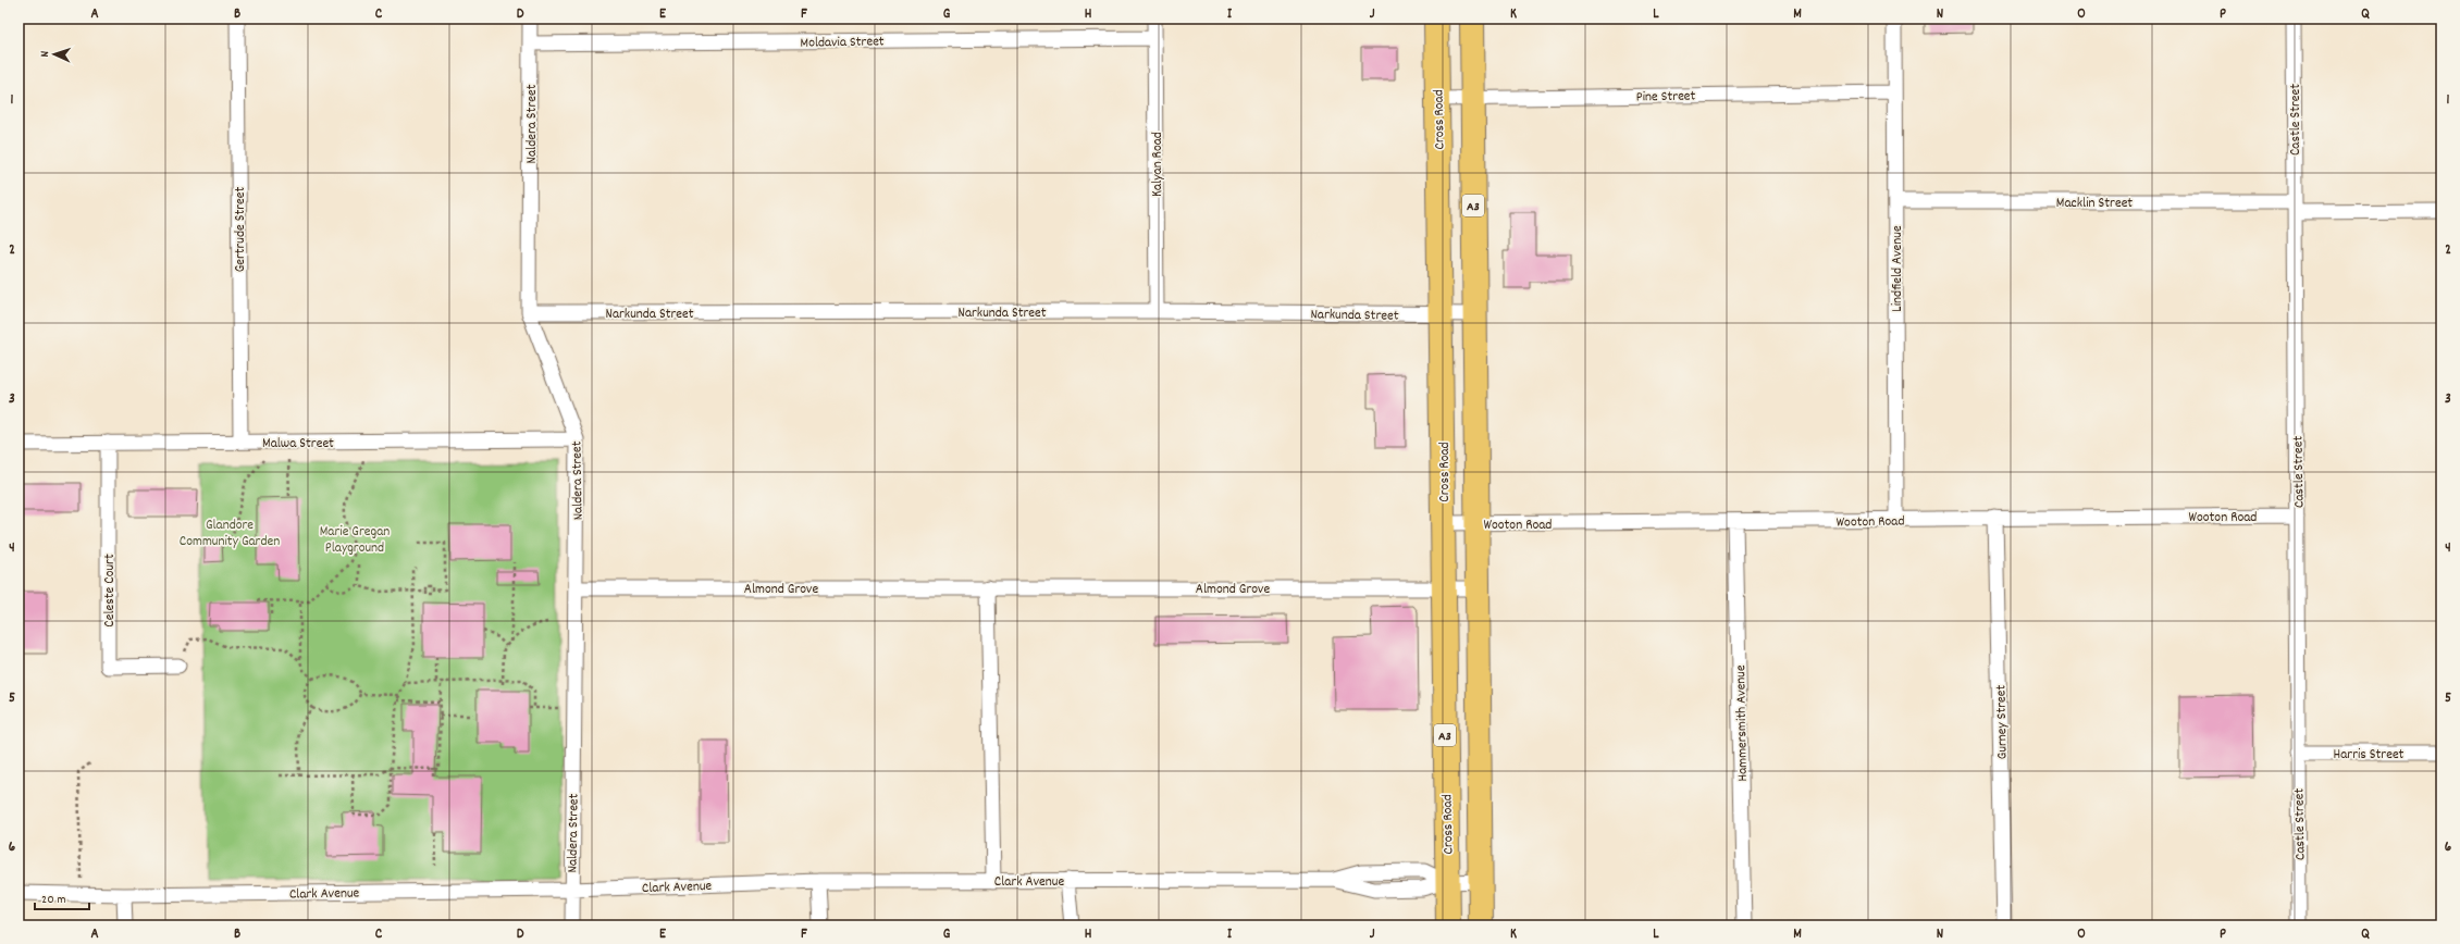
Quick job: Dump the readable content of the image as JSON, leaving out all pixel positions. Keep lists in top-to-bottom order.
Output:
{
  "streets": {
    "highway": ["Cross Road", "A3"],
    "street": [
      "Moldavia Street",
      "Pine Street",
      "Castle Street",
      "Naldera Street",
      "Kalyan Road",
      "Macklin Street",
      "Gertrude Street",
      "Lindfield Avenue",
      "Narkunda Street",
      "Malwa Street",
      "Wooton Road",
      "Almond Grove",
      "Celeste Court",
      "Gurney Street",
      "Hammersmith Avenue",
      "Harris Street",
      "Clark Avenue"
    ]
  },
  "crossings": [
    ["Moldavia Street", "Naldera Street"],
    ["Moldavia Street", "Kalyan Road"],
    ["Pine Street", "Cross Road"],
    ["Pine Street", "A3"],
    ["Pine Street", "Lindfield Avenue"],
    ["Cross Road", "Narkunda Street"],
    ["Cross Road", "Wooton Road"],
    ["Cross Road", "Almond Grove"],
    ["Cross Road", "Clark Avenue"],
    ["Castle Street", "Macklin Street"],
    ["Castle Street", "Wooton Road"],
    ["Castle Street", "Harris Street"],
    ["Naldera Street", "Narkunda Street"],
    ["Naldera Street", "Malwa Street"],
    ["Naldera Street", "Almond Grove"],
    ["Naldera Street", "Clark Avenue"],
    ["Kalyan Road", "Narkunda Street"],
    ["Macklin Street", "Lindfield Avenue"],
    ["A3", "Narkunda Street"],
    ["A3", "Wooton Road"],
    ["A3", "Almond Grove"],
    ["A3", "Clark Avenue"],
    ["Gertrude Street", "Malwa Street"],
    ["Lindfield Avenue", "Wooton Road"],
    ["Malwa Street", "Celeste Court"],
    ["Wooton Road", "Gurney Street"],
    ["Wooton Road", "Hammersmith Avenue"]
  ],
  "parks": ["Glandore Community Garden", "Marie Gregan Playground"],
  "scale_bar": "20 m",
  "north": "left",
  "grid": {
    "columns": [
      "A",
      "B",
      "C",
      "D",
      "E",
      "F",
      "G",
      "H",
      "I",
      "J",
      "K",
      "L",
      "M",
      "N",
      "O",
      "P",
      "Q"
    ],
    "rows": [
      "1",
      "2",
      "3",
      "4",
      "5",
      "6"
    ]
  }
}
